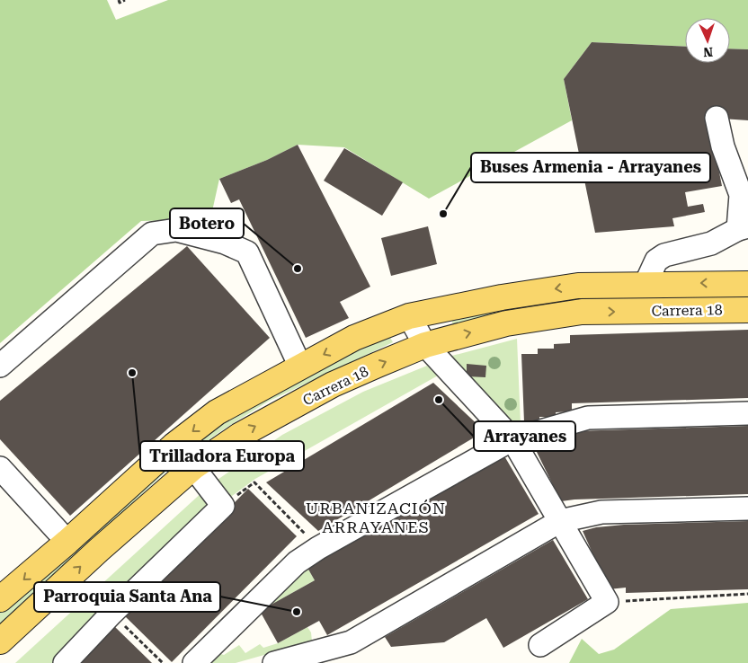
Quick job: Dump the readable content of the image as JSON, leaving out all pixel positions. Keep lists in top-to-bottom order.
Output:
{
  "streets": {
    "main road": ["Carrera 18"]
  },
  "districts": ["URBANIZACIÓN ARRAYANES"],
  "places": [
    "Buses Armenia - Arrayanes",
    "Botero",
    "Trilladora Europa",
    "Arrayanes",
    "Parroquia Santa Ana"
  ],
  "north": "bottom"
}
